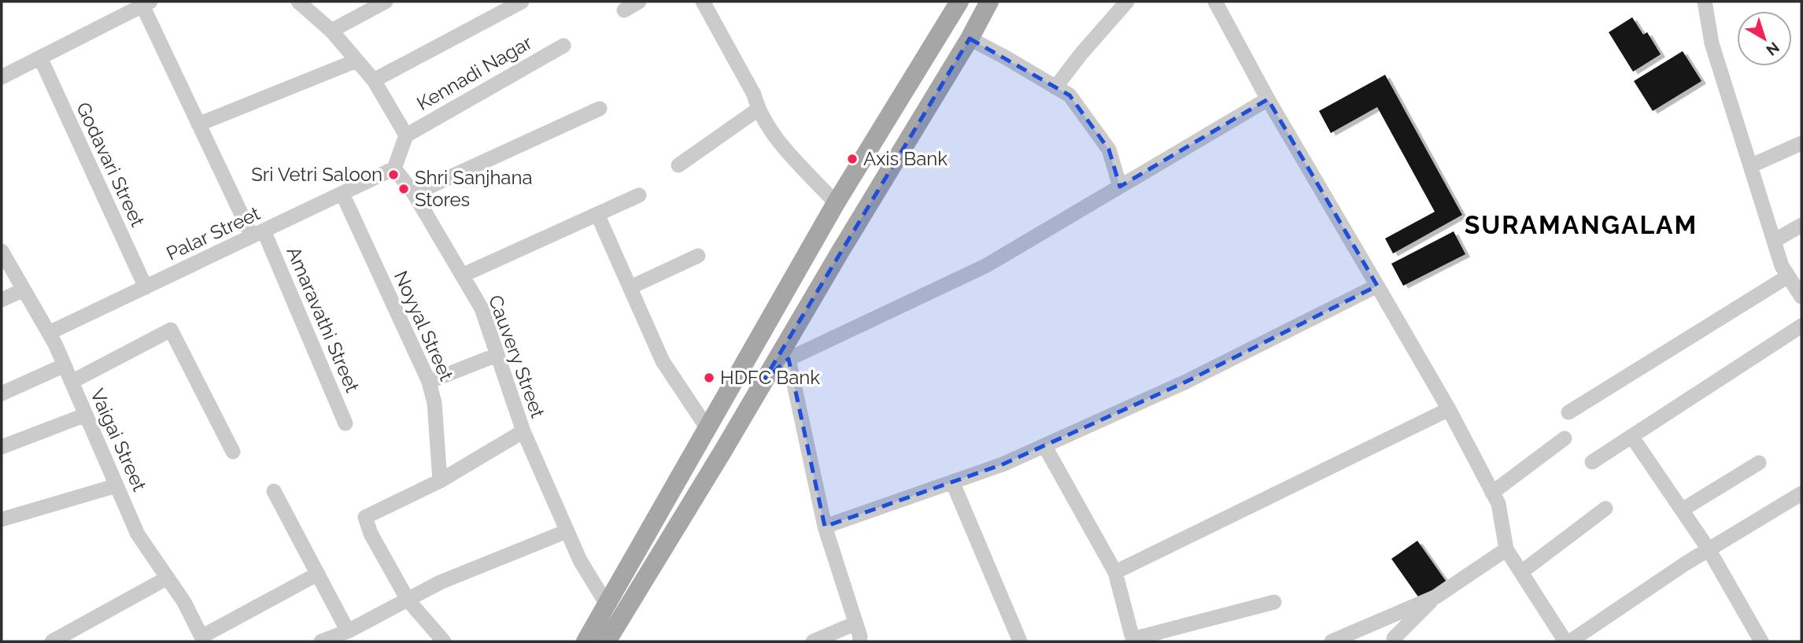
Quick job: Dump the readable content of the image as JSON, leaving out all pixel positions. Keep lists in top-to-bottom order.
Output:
{
  "streets": {
    "street": [
      "Kennadi Nagar",
      "Godavari Street",
      "Palar Street",
      "Amaravathi Street",
      "Noyyal Street",
      "Cauvery Street",
      "Vaigai Street"
    ]
  },
  "crossings": [
    ["Godavari Street", "Palar Street"],
    ["Palar Street", "Amaravathi Street"],
    ["Palar Street", "Noyyal Street"],
    ["Palar Street", "Cauvery Street"],
    ["Palar Street", "Vaigai Street"]
  ],
  "districts": ["SURAMANGALAM"],
  "places": [
    "Axis Bank",
    "Sri Vetri Saloon",
    "Shri Sanjhana Stores",
    "HDFC Bank"
  ],
  "north": "bottom right"
}
